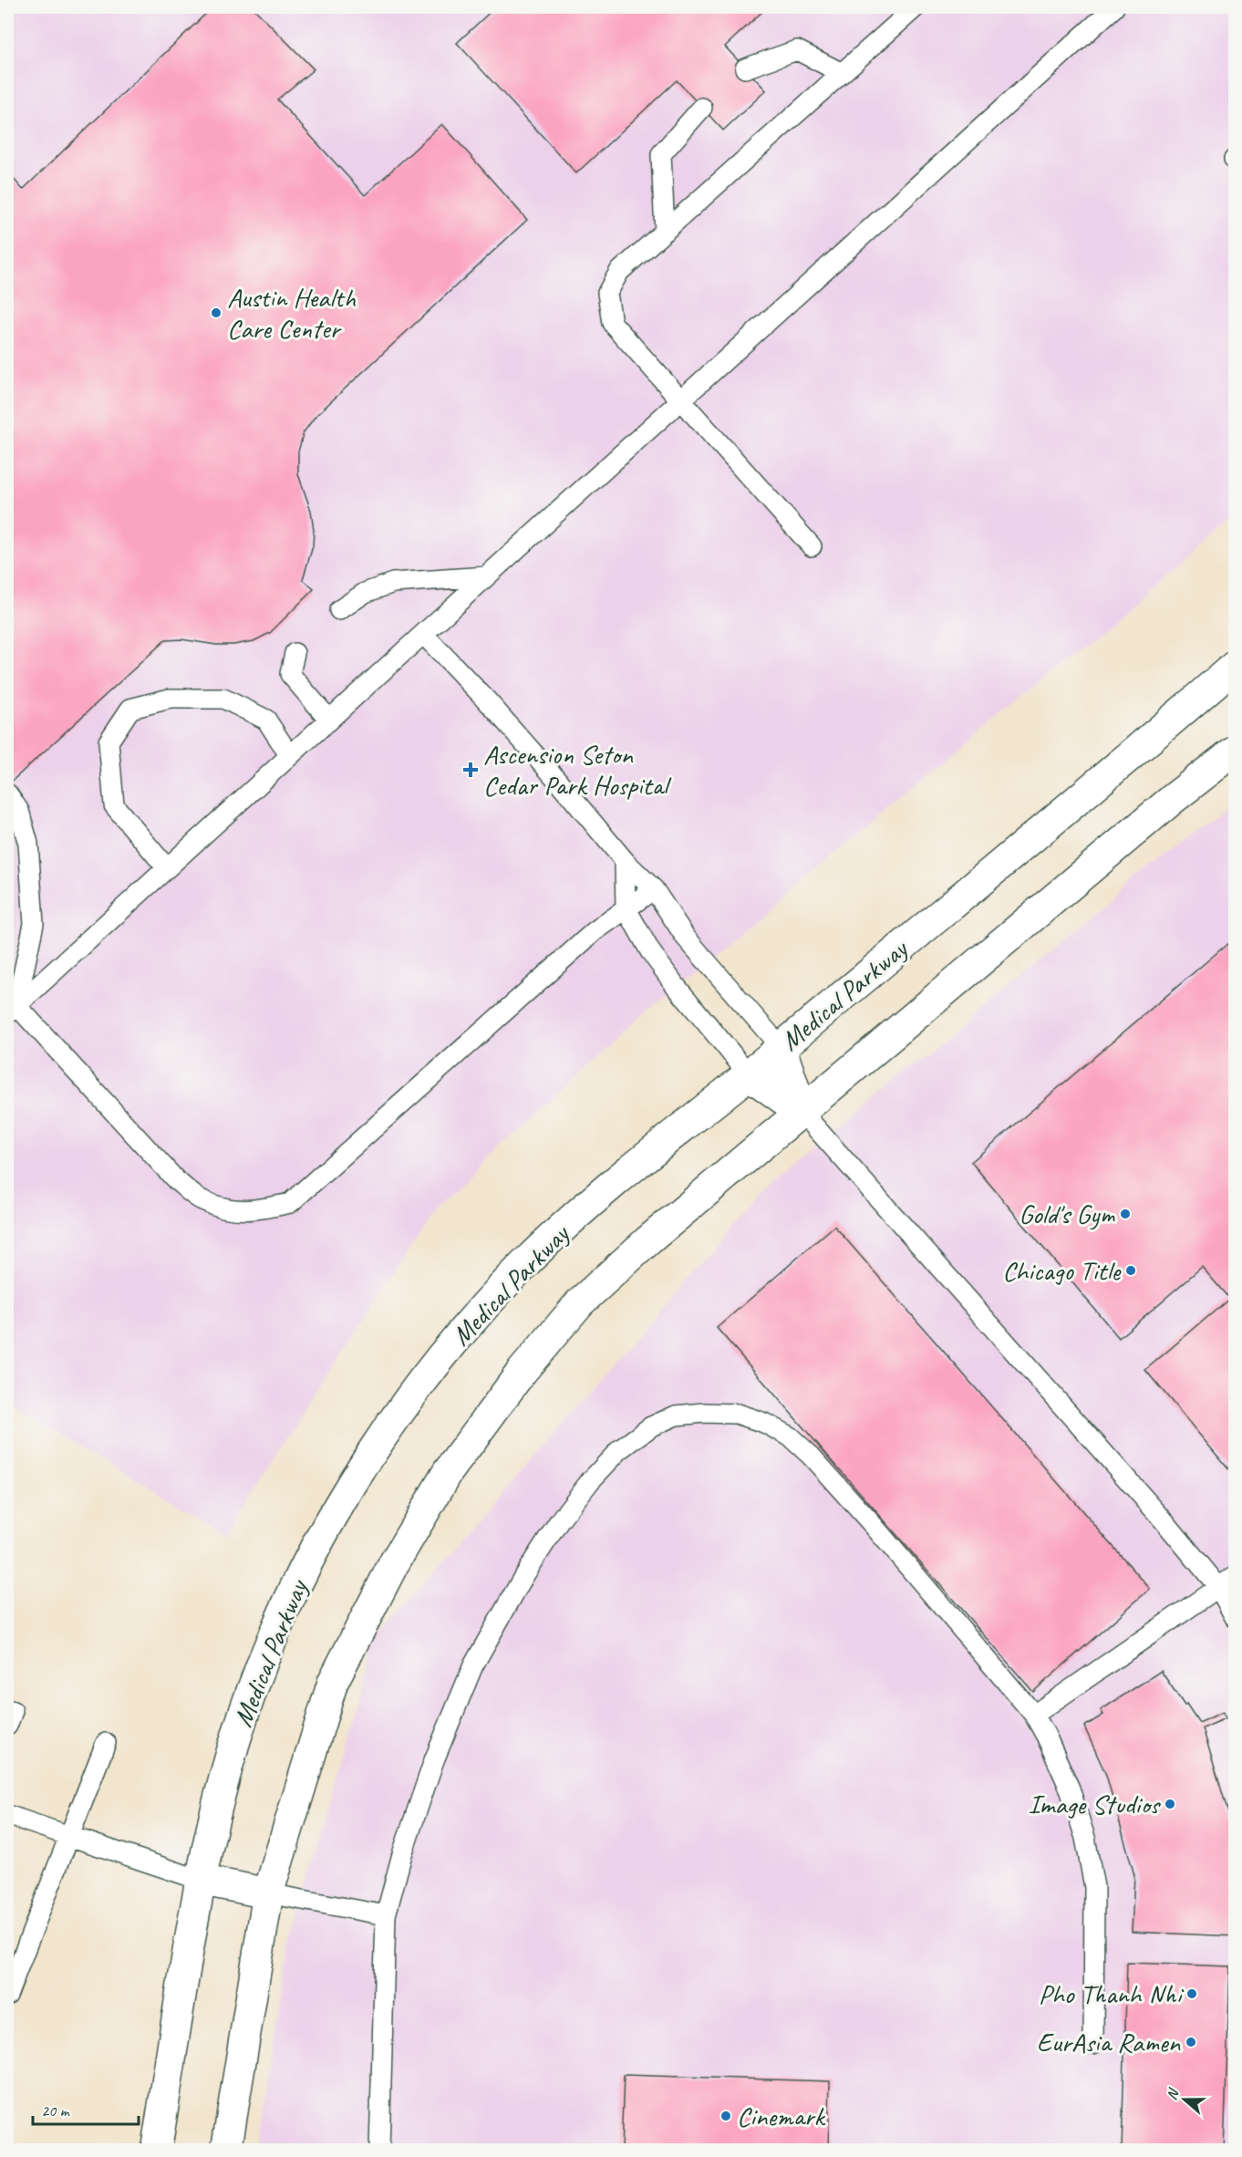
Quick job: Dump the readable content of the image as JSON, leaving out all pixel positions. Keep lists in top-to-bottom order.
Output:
{
  "streets": {
    "street": ["Medical Parkway"]
  },
  "places": {
    "other": [
      "Austin Health Care Center",
      "Gold's Gym",
      "Chicago Title",
      "Image Studios",
      "Pho Thanh Nhi",
      "EurAsia Ramen",
      "Cinemark"
    ],
    "health": ["Ascension Seton Cedar Park Hospital"]
  },
  "scale_bar": "20 m",
  "north": "left"
}
